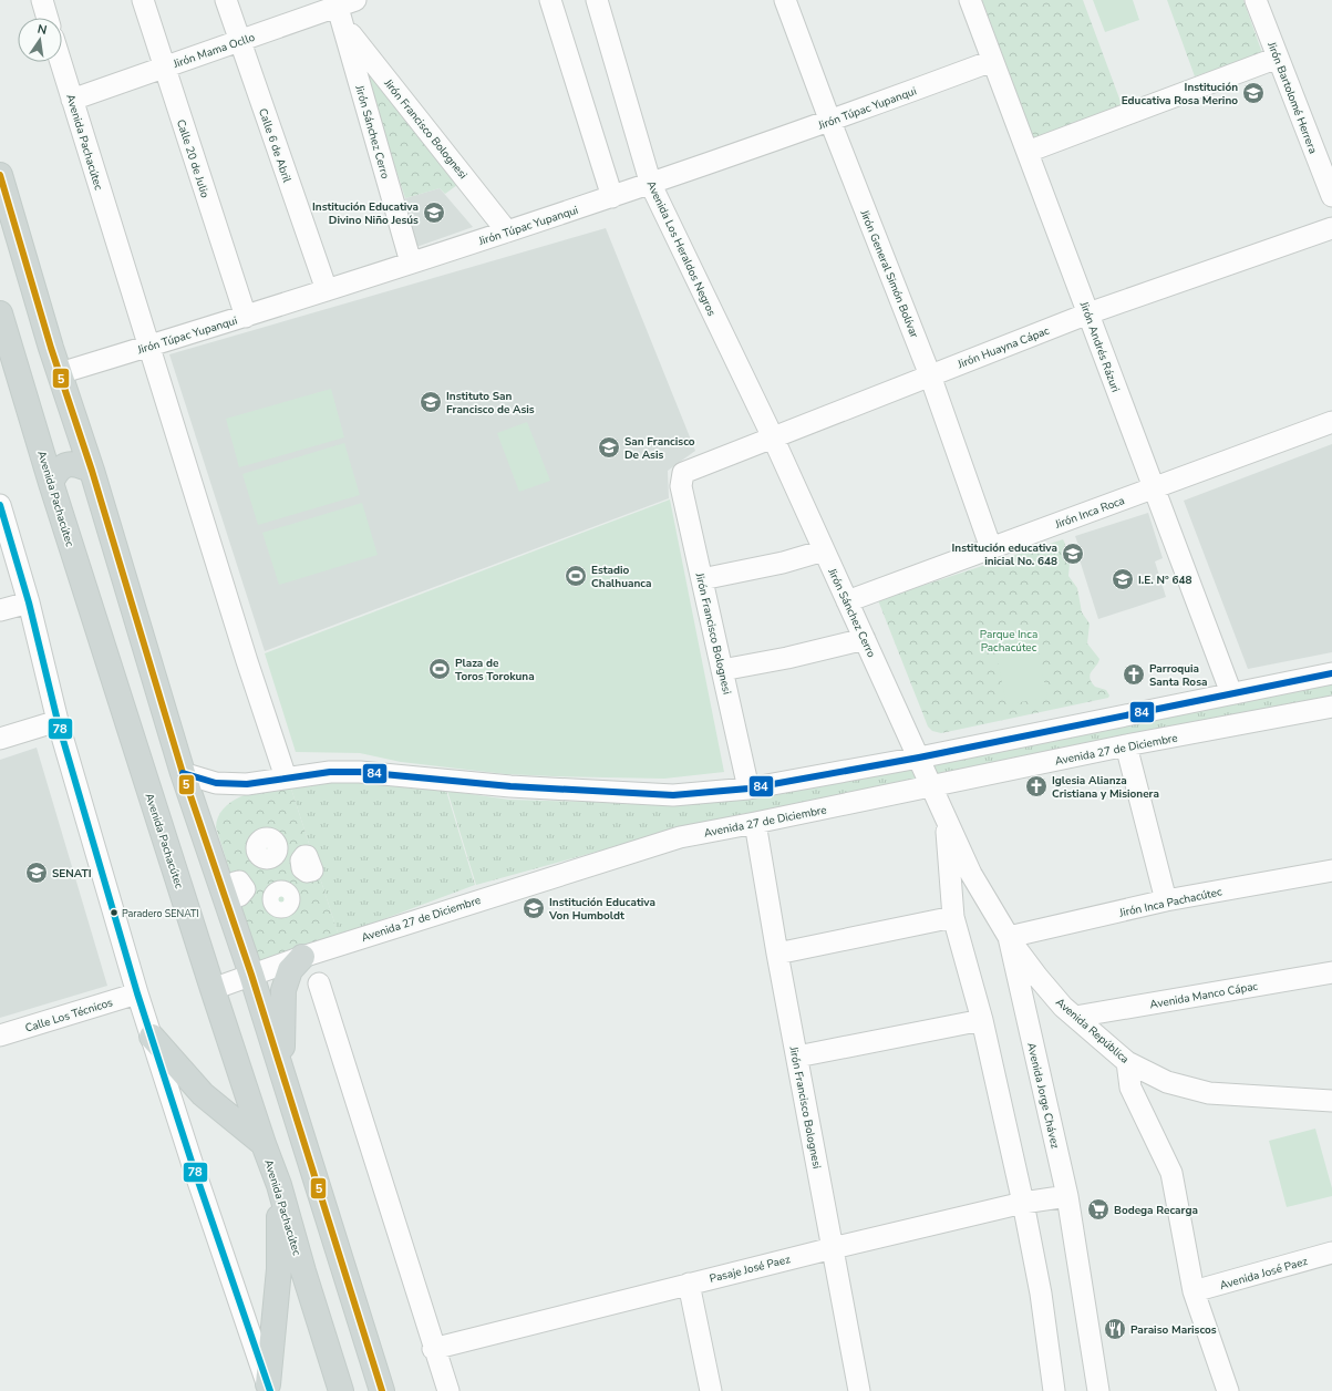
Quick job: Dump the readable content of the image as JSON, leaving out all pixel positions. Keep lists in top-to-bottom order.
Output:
{
  "streets": {
    "main road": ["Avenida Pachacútec"],
    "street": [
      "Jirón Mama Ocllo",
      "Jirón Bartolomé Herrera",
      "Jirón Túpac Yupanqui",
      "Jirón Francisco Bolognesi",
      "Jirón Sánchez Cerro",
      "Calle 6 de Abril",
      "Calle 20 de Julio",
      "Avenida Los Heraldos Negros",
      "Jirón General Simón Bolívar",
      "Jirón Huayna Cápac",
      "Jirón Andrés Rázuri",
      "Jirón Inca Roca",
      "Avenida 27 de Diciembre",
      "Jirón Inca Pachacútec",
      "Avenida Manco Cápac",
      "Calle Los Técnicos",
      "Avenida República",
      "Avenida Jorge Chávez",
      "Pasaje José Paez",
      "Avenida José Paez"
    ]
  },
  "crossings": [
    ["Jirón Mama Ocllo", "Jirón Sánchez Cerro"],
    ["Jirón Mama Ocllo", "Avenida Pachacútec"],
    ["Jirón Mama Ocllo", "Calle 6 de Abril"],
    ["Jirón Mama Ocllo", "Calle 20 de Julio"],
    ["Jirón Túpac Yupanqui", "Jirón Francisco Bolognesi"],
    ["Jirón Túpac Yupanqui", "Jirón Sánchez Cerro"],
    ["Jirón Túpac Yupanqui", "Avenida Pachacútec"],
    ["Jirón Túpac Yupanqui", "Calle 6 de Abril"],
    ["Jirón Túpac Yupanqui", "Calle 20 de Julio"],
    ["Jirón Túpac Yupanqui", "Avenida Los Heraldos Negros"],
    ["Jirón Túpac Yupanqui", "Jirón General Simón Bolívar"],
    ["Jirón Túpac Yupanqui", "Jirón Andrés Rázuri"],
    ["Jirón Francisco Bolognesi", "Jirón Sánchez Cerro"],
    ["Jirón Francisco Bolognesi", "Jirón Huayna Cápac"],
    ["Jirón Francisco Bolognesi", "Avenida 27 de Diciembre"],
    ["Jirón Francisco Bolognesi", "Pasaje José Paez"],
    ["Jirón Sánchez Cerro", "Avenida Los Heraldos Negros"],
    ["Jirón Sánchez Cerro", "Jirón Huayna Cápac"],
    ["Jirón Sánchez Cerro", "Jirón Inca Roca"],
    ["Jirón Sánchez Cerro", "Avenida 27 de Diciembre"],
    ["Jirón Sánchez Cerro", "Avenida Jorge Chávez"],
    ["Avenida Pachacútec", "Avenida 27 de Diciembre"],
    ["Avenida Los Heraldos Negros", "Jirón Huayna Cápac"],
    ["Jirón General Simón Bolívar", "Jirón Huayna Cápac"],
    ["Jirón General Simón Bolívar", "Jirón Inca Roca"],
    ["Jirón Huayna Cápac", "Jirón Andrés Rázuri"],
    ["Jirón Andrés Rázuri", "Jirón Inca Roca"],
    ["Avenida 27 de Diciembre", "Avenida Jorge Chávez"],
    ["Jirón Inca Pachacútec", "Avenida República"],
    ["Jirón Inca Pachacútec", "Avenida Jorge Chávez"],
    ["Avenida Manco Cápac", "Avenida República"],
    ["Avenida República", "Avenida Jorge Chávez"],
    ["Avenida Jorge Chávez", "Pasaje José Paez"]
  ],
  "parks": ["Parque Inca Pachacútec"],
  "places": {
    "school or university": [
      "Institución Educativa Rosa Merino",
      "Institución Educativa Divino Niño Jesús",
      "Instituto San Francisco de Asis",
      "San Francisco De Asis",
      "Institución educativa inicial No. 648",
      "I.E. N° 648",
      "SENATI",
      "Institución Educativa Von Humboldt"
    ],
    "sports": ["Estadio Chalhuanca", "Plaza de Toros Torokuna"],
    "church": ["Parroquia Santa Rosa", "Iglesia Alianza Cristiana y Misionera"],
    "other": ["Paradero SENATI"],
    "supermarket": ["Bodega Recarga"],
    "restaurant": ["Paraiso Mariscos"]
  },
  "lines": ["transit line 5", "transit line 78", "transit line 84"],
  "north": "top"
}
